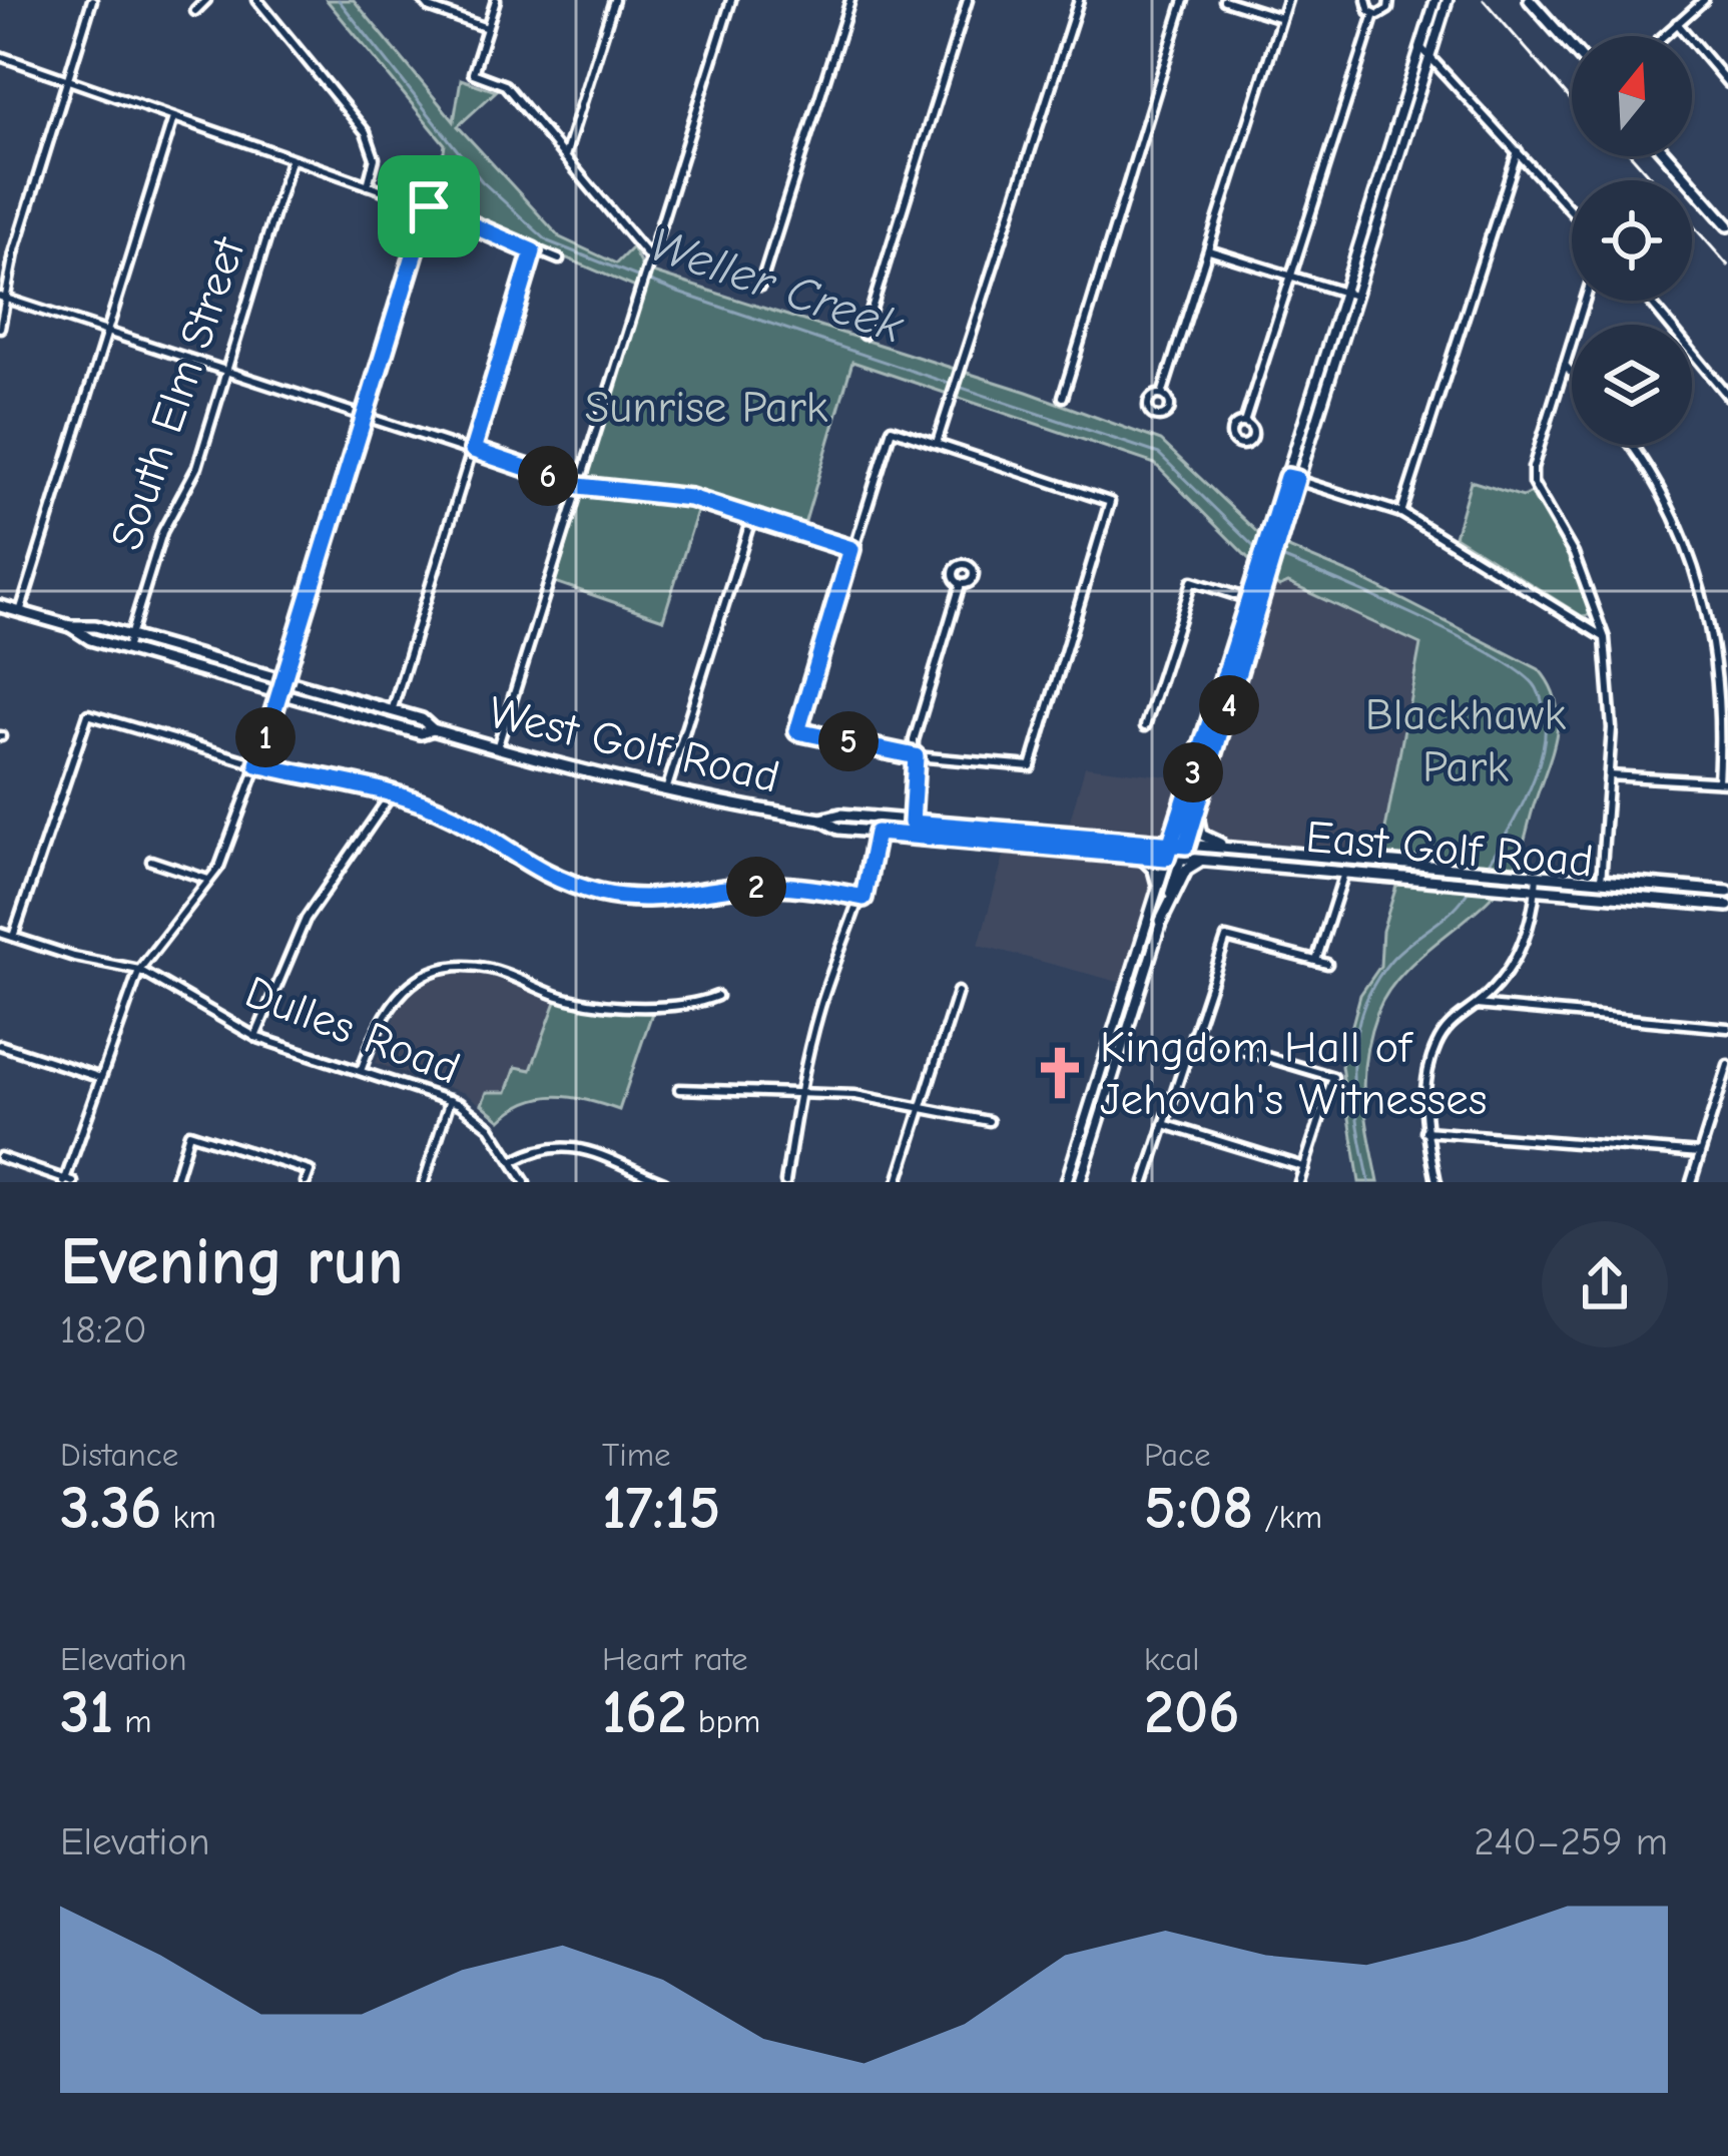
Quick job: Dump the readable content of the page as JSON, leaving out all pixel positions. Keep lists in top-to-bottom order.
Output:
{
  "streets": {
    "main road": ["West Golf Road", "East Golf Road"],
    "street": ["South Elm Street", "Dulles Road"]
  },
  "crossings": [
    ["South Elm Street", "West Golf Road"],
    ["West Golf Road", "East Golf Road"]
  ],
  "water": ["Weller Creek"],
  "parks": ["Sunrise Park", "Blackhawk Park"],
  "places": {
    "church": ["Kingdom Hall of Jehovah's Witnesses"]
  },
  "north": "top",
  "page": {
    "pins": [
      "6",
      "4",
      "1",
      "5",
      "3",
      "2"
    ],
    "heading": ["Evening run", "18:20"],
    "stats": [
      ["Distance", "3.36 km"],
      ["Time", "17:15"],
      ["Pace", "5:08 /km"],
      ["Elevation", "31 m"],
      ["Heart rate", "162 bpm"],
      ["kcal", "206"]
    ],
    "chart": ["Elevation", "240–259 m"]
  }
}
